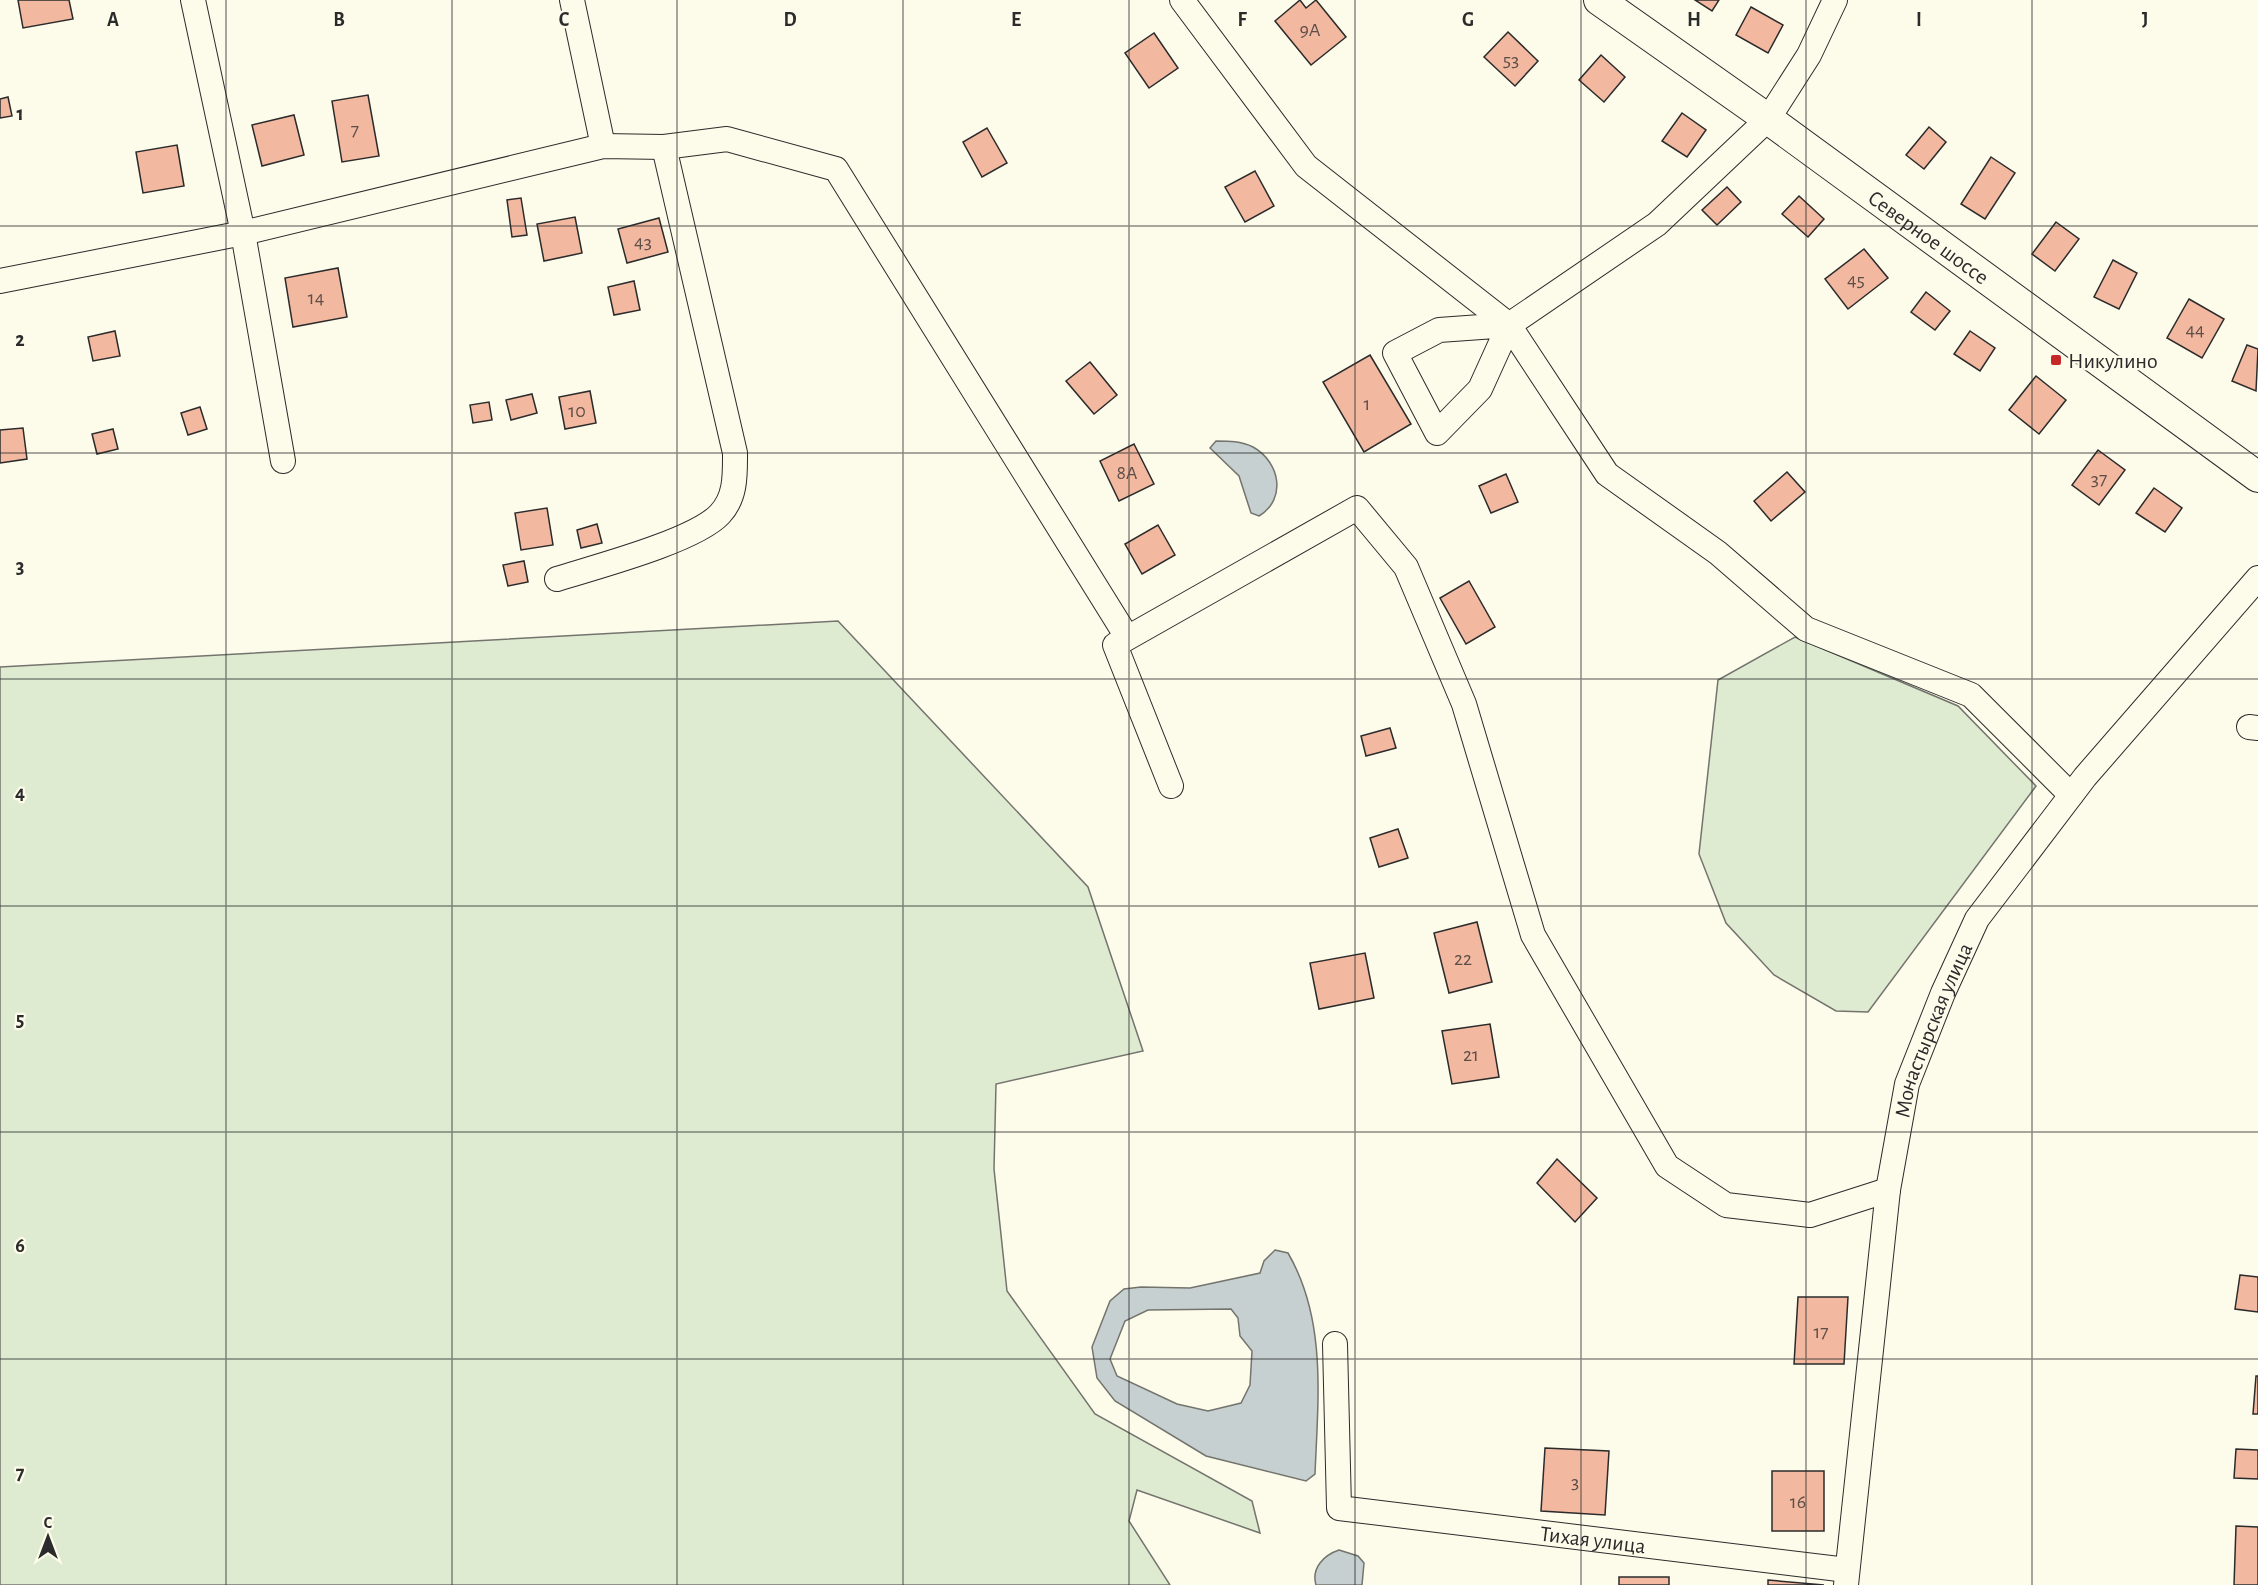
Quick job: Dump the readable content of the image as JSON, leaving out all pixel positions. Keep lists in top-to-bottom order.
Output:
{
  "streets": {
    "main road": ["Северное шоссе"],
    "street": ["Монастырская улица", "Тихая улица"]
  },
  "crossings": [
    ["Монастырская улица", "Тихая улица"]
  ],
  "places": {
    "transit": ["Никулино"]
  },
  "house_numbers": [
    "9А",
    "53",
    "7",
    "43",
    "45",
    "14",
    "44",
    "1",
    "10",
    "8А",
    "37",
    "22",
    "21",
    "17",
    "3",
    "16"
  ],
  "north": "top",
  "grid": {
    "columns": [
      "A",
      "B",
      "C",
      "D",
      "E",
      "F",
      "G",
      "H",
      "I",
      "J"
    ],
    "rows": [
      "1",
      "2",
      "3",
      "4",
      "5",
      "6",
      "7"
    ]
  }
}
